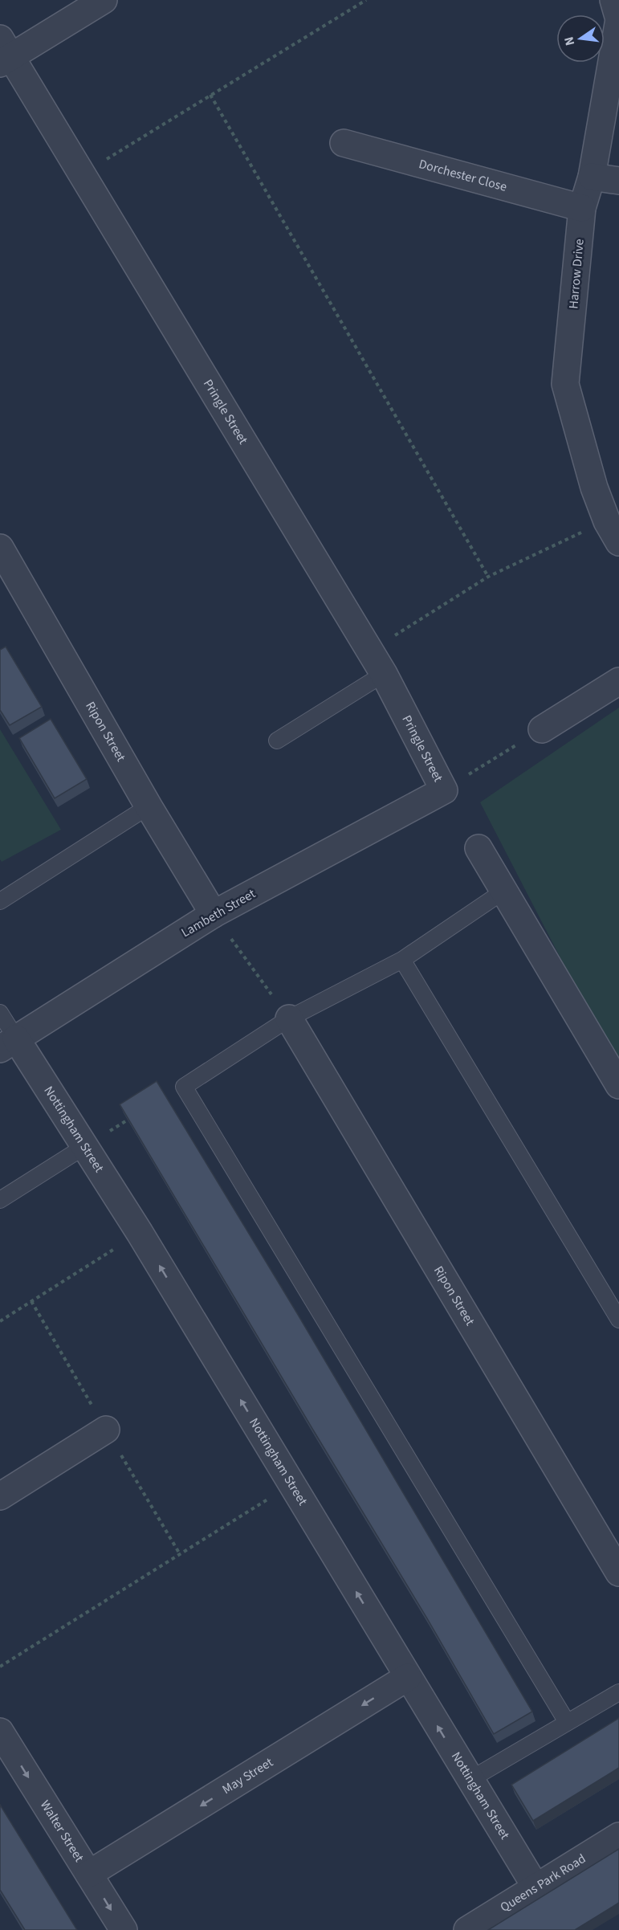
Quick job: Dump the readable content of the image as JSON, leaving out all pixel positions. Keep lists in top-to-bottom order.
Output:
{
  "streets": {
    "street": [
      "Dorchester Close",
      "Harrow Drive",
      "Pringle Street",
      "Ripon Street",
      "Lambeth Street",
      "Nottingham Street",
      "May Street",
      "Walter Street",
      "Queens Park Road"
    ]
  },
  "crossings": [
    ["Dorchester Close", "Harrow Drive"],
    ["Pringle Street", "Lambeth Street"],
    ["Ripon Street", "Lambeth Street"],
    ["Lambeth Street", "Nottingham Street"],
    ["Nottingham Street", "May Street"],
    ["Nottingham Street", "Queens Park Road"],
    ["May Street", "Walter Street"]
  ],
  "one_way": ["Nottingham Street", "May Street", "Walter Street"],
  "north": "left"
}
